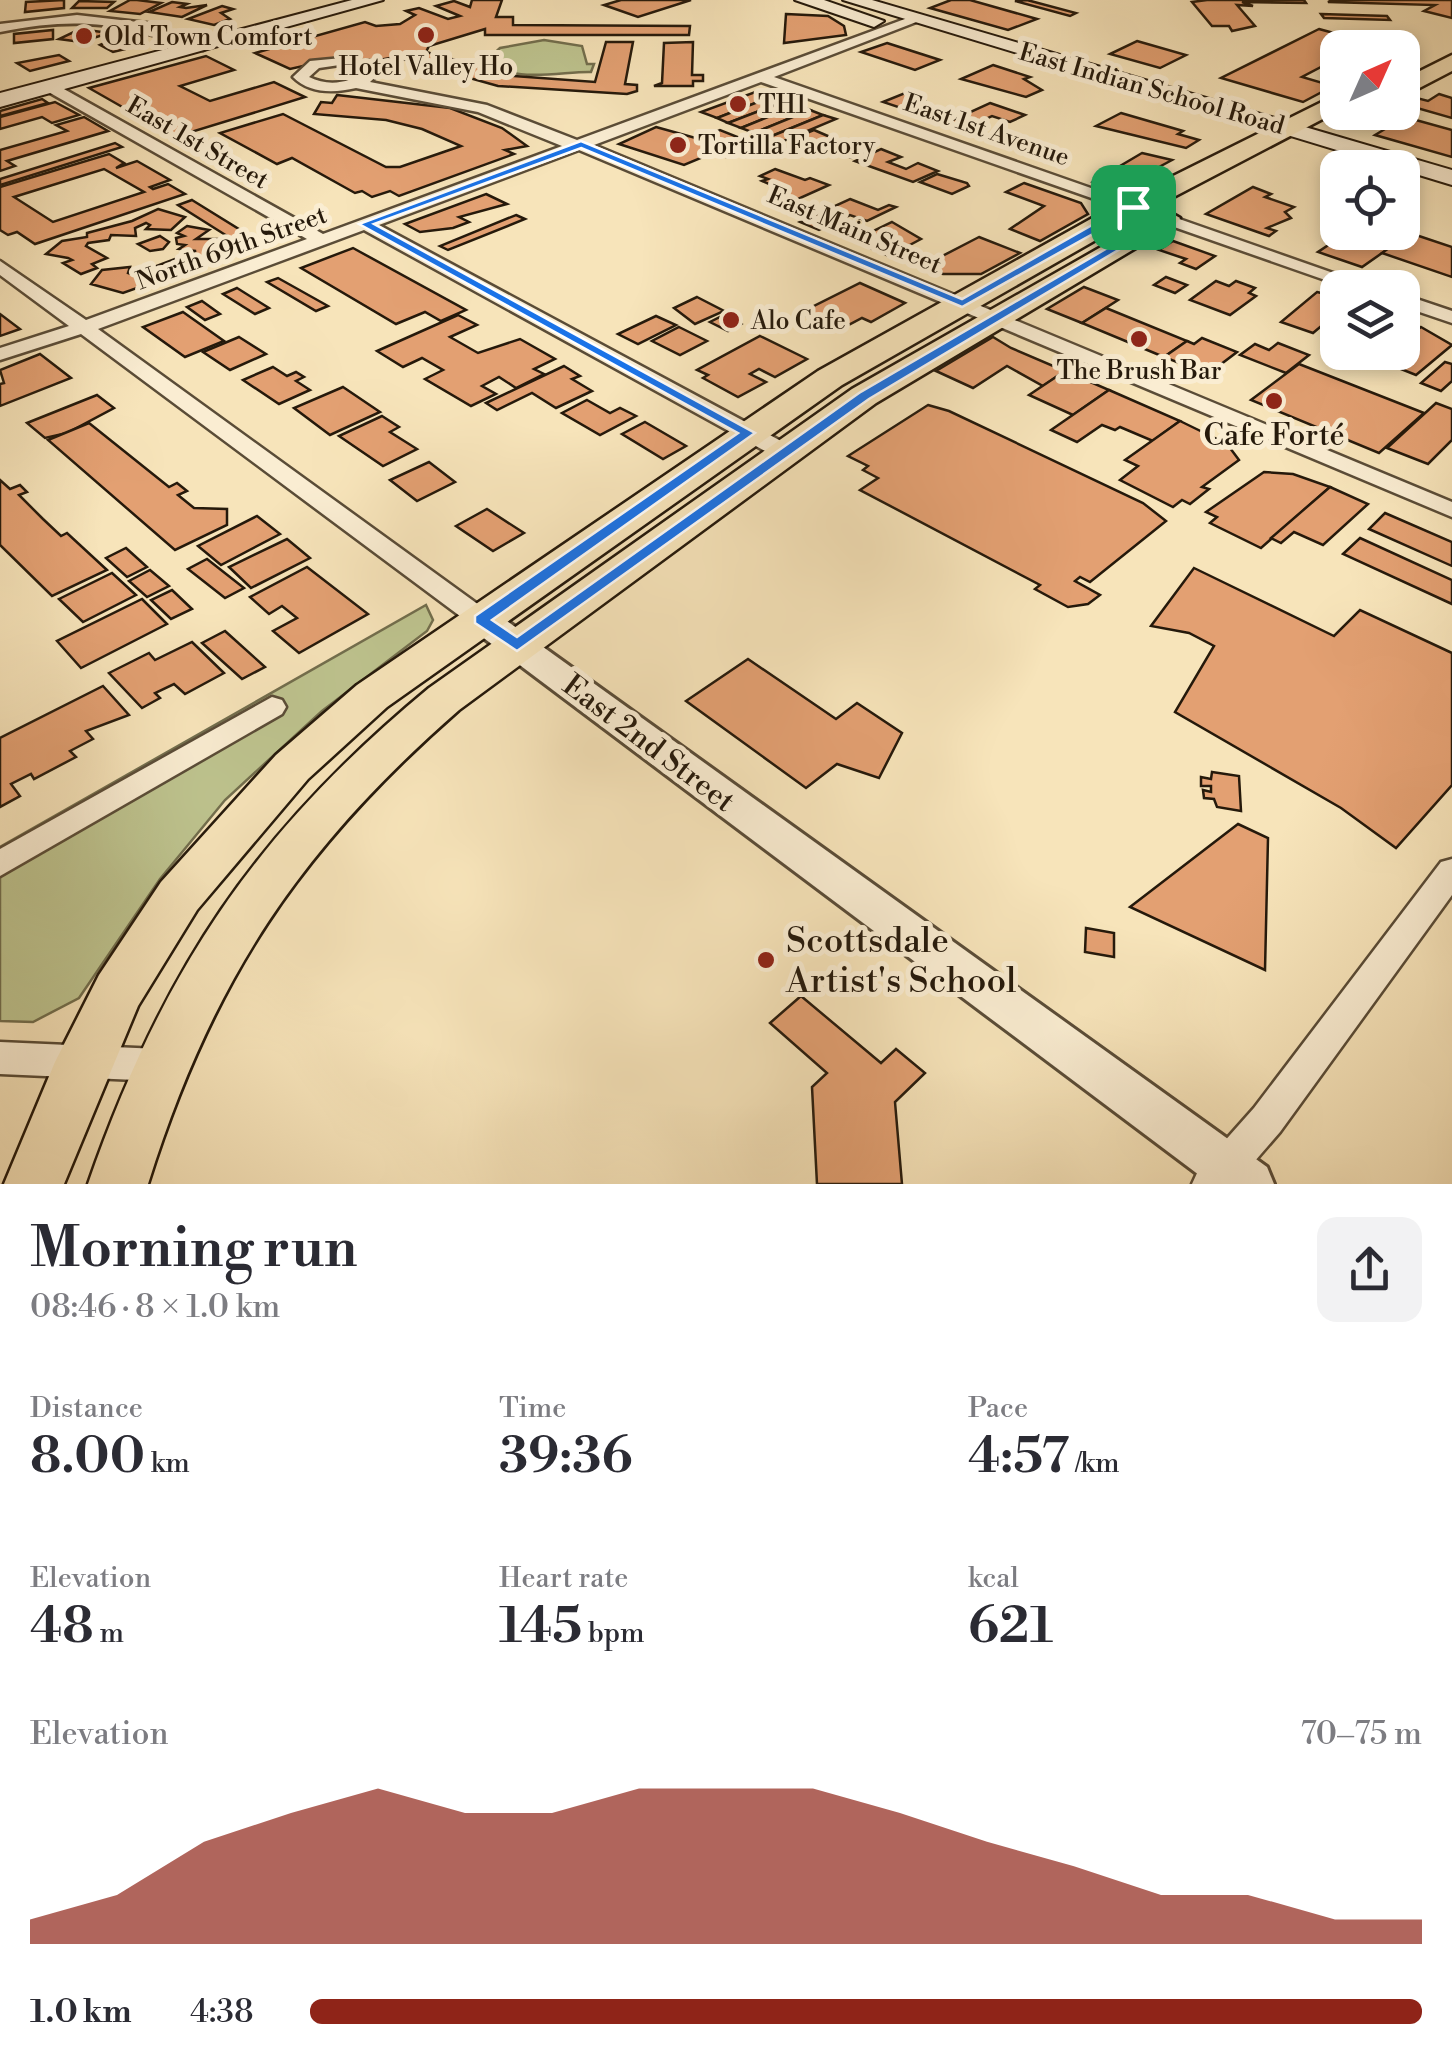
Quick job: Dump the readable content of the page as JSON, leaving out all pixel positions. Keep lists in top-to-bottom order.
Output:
{
  "streets": {
    "main road": ["East Indian School Road"],
    "street": [
      "East 1st Avenue",
      "East 1st Street",
      "East Main Street",
      "North 69th Street",
      "East 2nd Street"
    ]
  },
  "crossings": [
    ["East Indian School Road", "North 69th Street"],
    ["East 1st Avenue", "North 69th Street"],
    ["East 1st Street", "North 69th Street"],
    ["East Main Street", "North 69th Street"],
    ["North 69th Street", "East 2nd Street"]
  ],
  "places": [
    "Hotel Valley Ho",
    "Old Town Comfort",
    "TH1",
    "Tortilla Factory",
    "Alo Cafe",
    "The Brush Bar",
    "Cafe Forté",
    "Scottsdale Artist's School"
  ],
  "north": "top right",
  "page": {
    "heading": ["Morning run", "08:46 · 8 × 1.0 km"],
    "stats": [
      ["Distance", "8.00 km"],
      ["Time", "39:36"],
      ["Pace", "4:57 /km"],
      ["Elevation", "48 m"],
      ["Heart rate", "145 bpm"],
      ["kcal", "621"]
    ],
    "chart": ["Elevation", "70–75 m"],
    "list": [
      {
        "name": "1.0 km",
        "note": "4:38"
      }
    ]
  }
}
